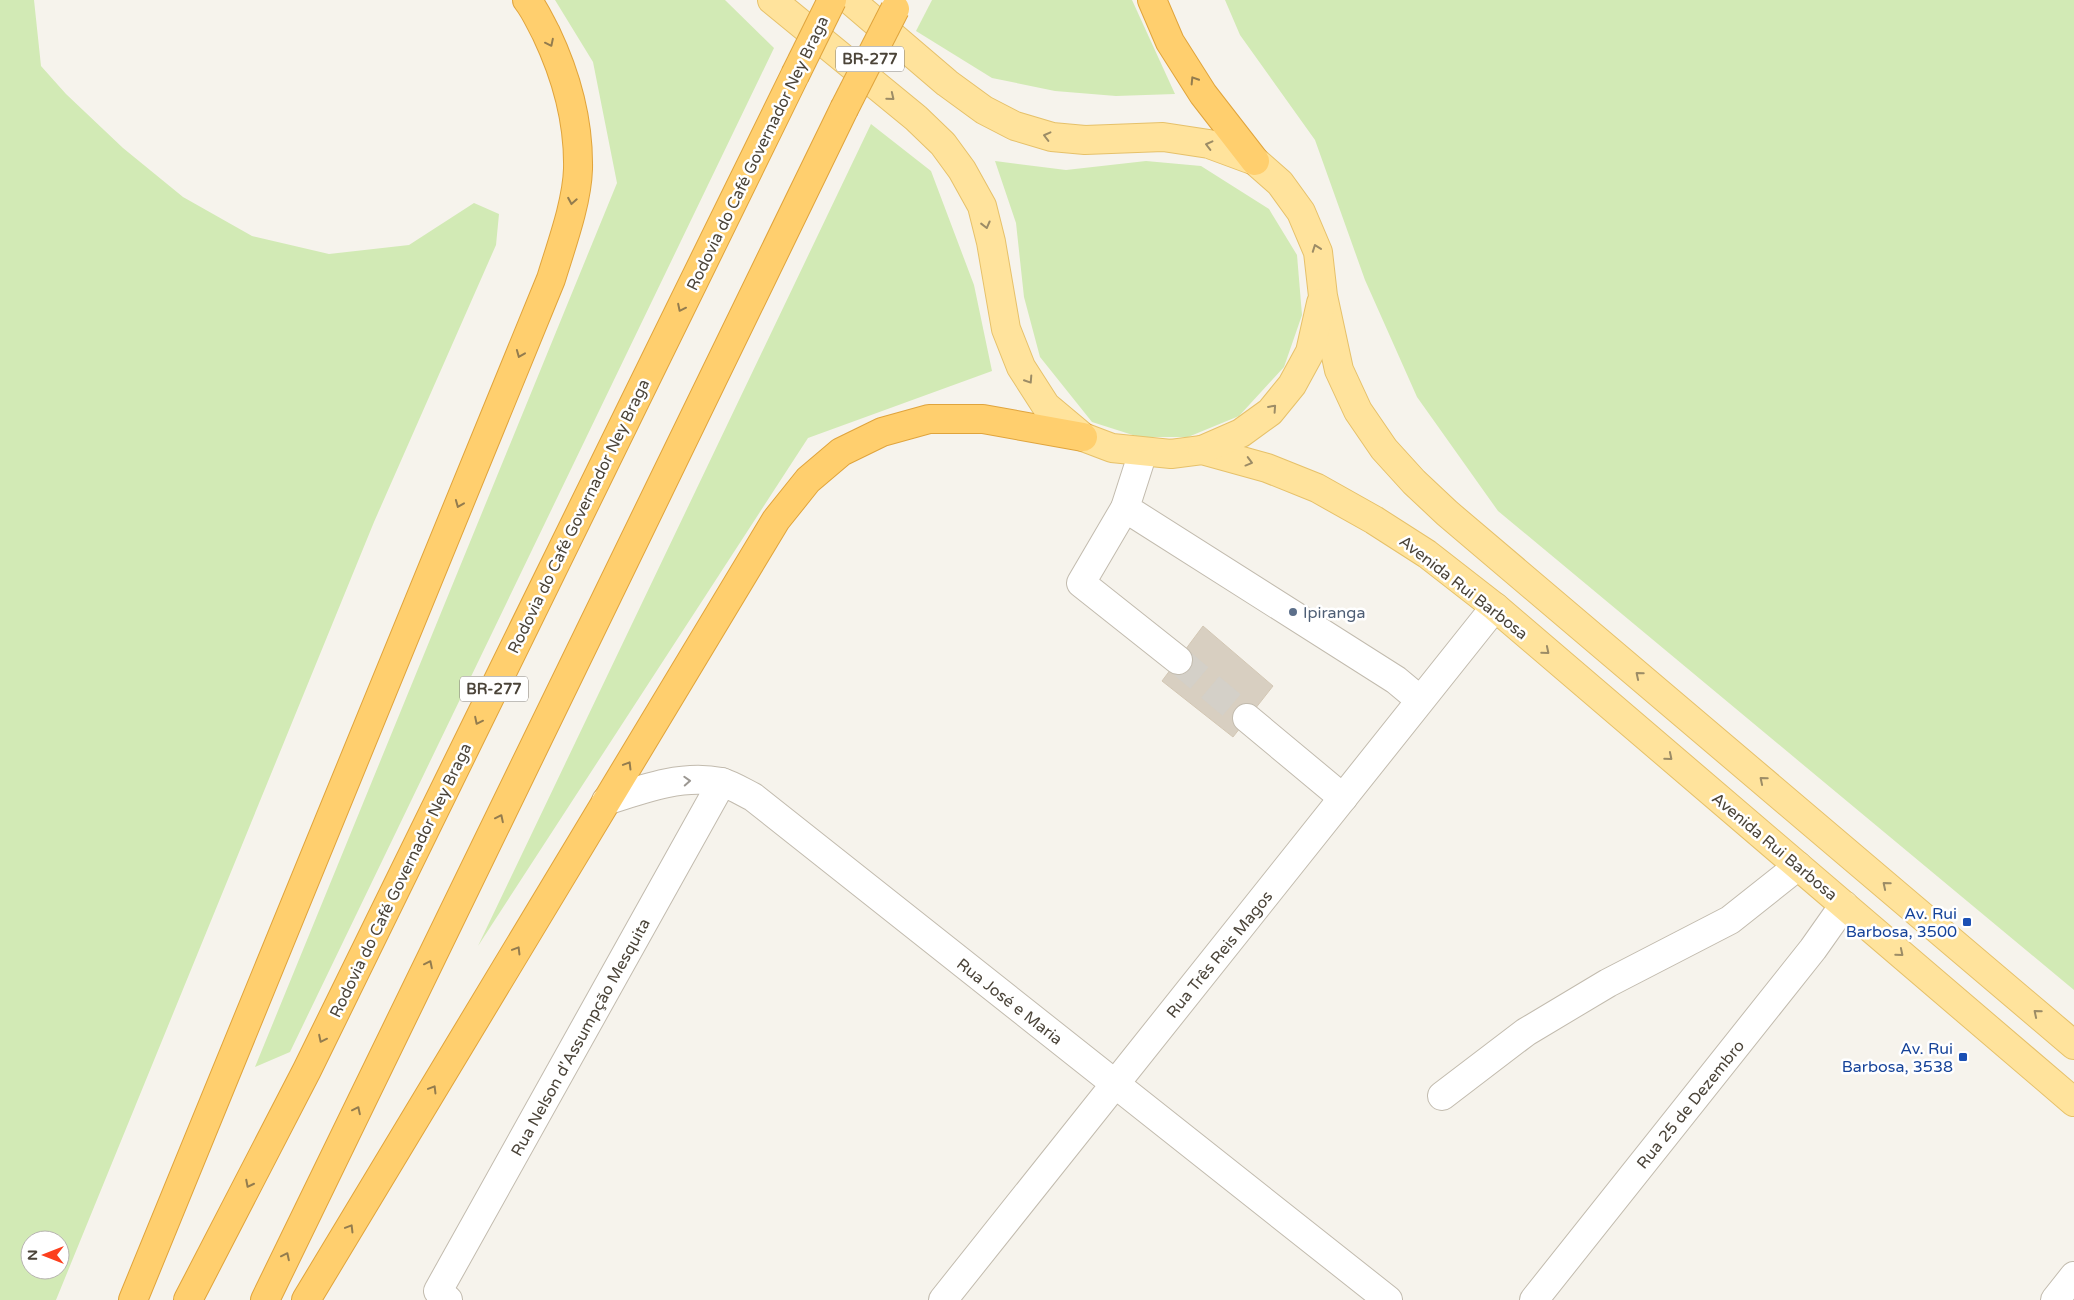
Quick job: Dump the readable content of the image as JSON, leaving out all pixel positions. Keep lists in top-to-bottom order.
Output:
{
  "streets": {
    "highway": ["BR-277", "Rodovia do Café Governador Ney Braga"],
    "main road": ["Avenida Rui Barbosa"],
    "street": [
      "Rua Três Reis Magos",
      "Rua José e Maria",
      "Rua Nelson d'Assumpção Mesquita",
      "Rua 25 de Dezembro"
    ]
  },
  "crossings": [
    ["Avenida Rui Barbosa", "Rua Três Reis Magos"],
    ["Avenida Rui Barbosa", "Rua 25 de Dezembro"],
    ["Rua Três Reis Magos", "Rua José e Maria"],
    ["Rua José e Maria", "Rua Nelson d'Assumpção Mesquita"]
  ],
  "places": {
    "other": ["Ipiranga"],
    "transit": ["Av. Rui Barbosa, 3500", "Av. Rui Barbosa, 3538"]
  },
  "north": "left"
}
